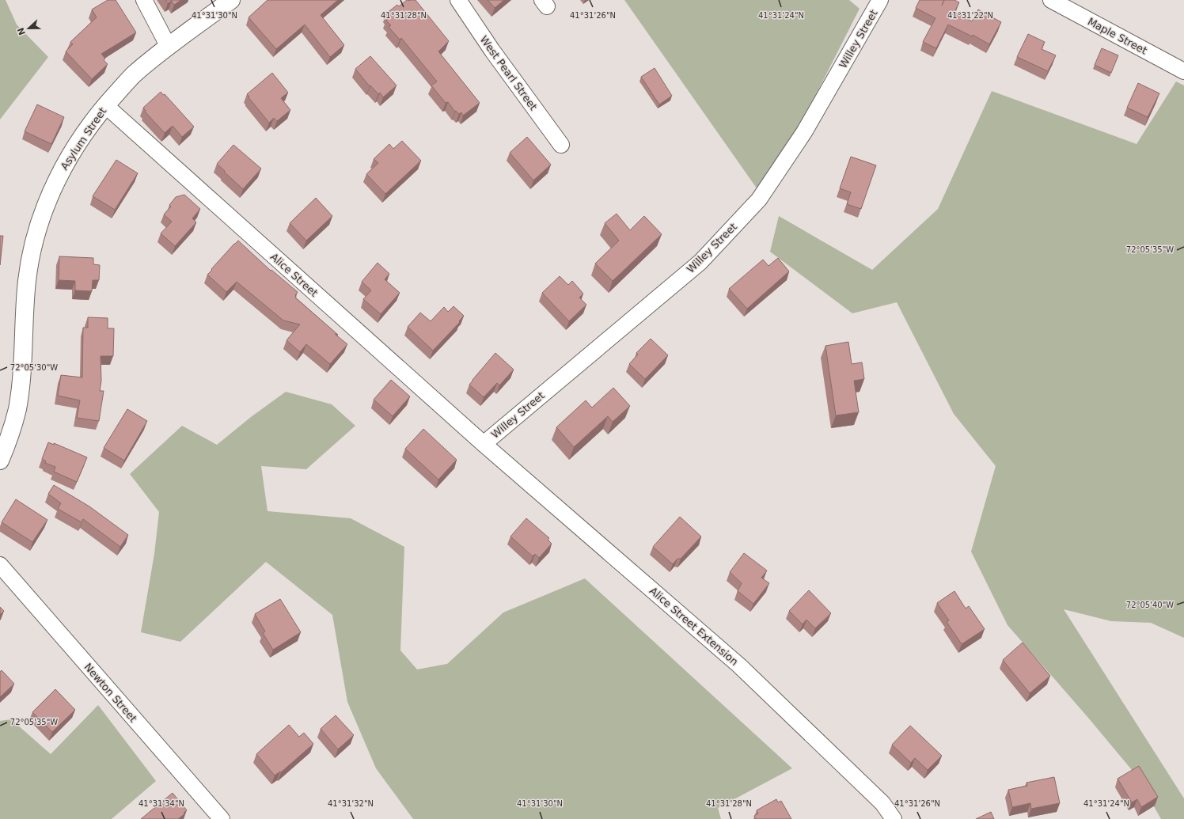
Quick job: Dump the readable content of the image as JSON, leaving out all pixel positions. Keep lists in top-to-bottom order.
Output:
{
  "streets": {
    "street": [
      "Maple Street",
      "Willey Street",
      "West Pearl Street",
      "Asylum Street",
      "Alice Street",
      "Alice Street Extension",
      "Newton Street"
    ]
  },
  "crossings": [
    ["Willey Street", "Alice Street"],
    ["Willey Street", "Alice Street Extension"],
    ["Asylum Street", "Alice Street"],
    ["Alice Street", "Alice Street Extension"]
  ],
  "north": "left",
  "coordinates": [
    "41°31'30\"N",
    "41°31'28\"N",
    "41°31'26\"N",
    "41°31'22\"N",
    "41°31'24\"N",
    "72°05'35\"W",
    "72°05'30\"W",
    "72°05'40\"W",
    "41°31'34\"N",
    "41°31'32\"N"
  ]
}
